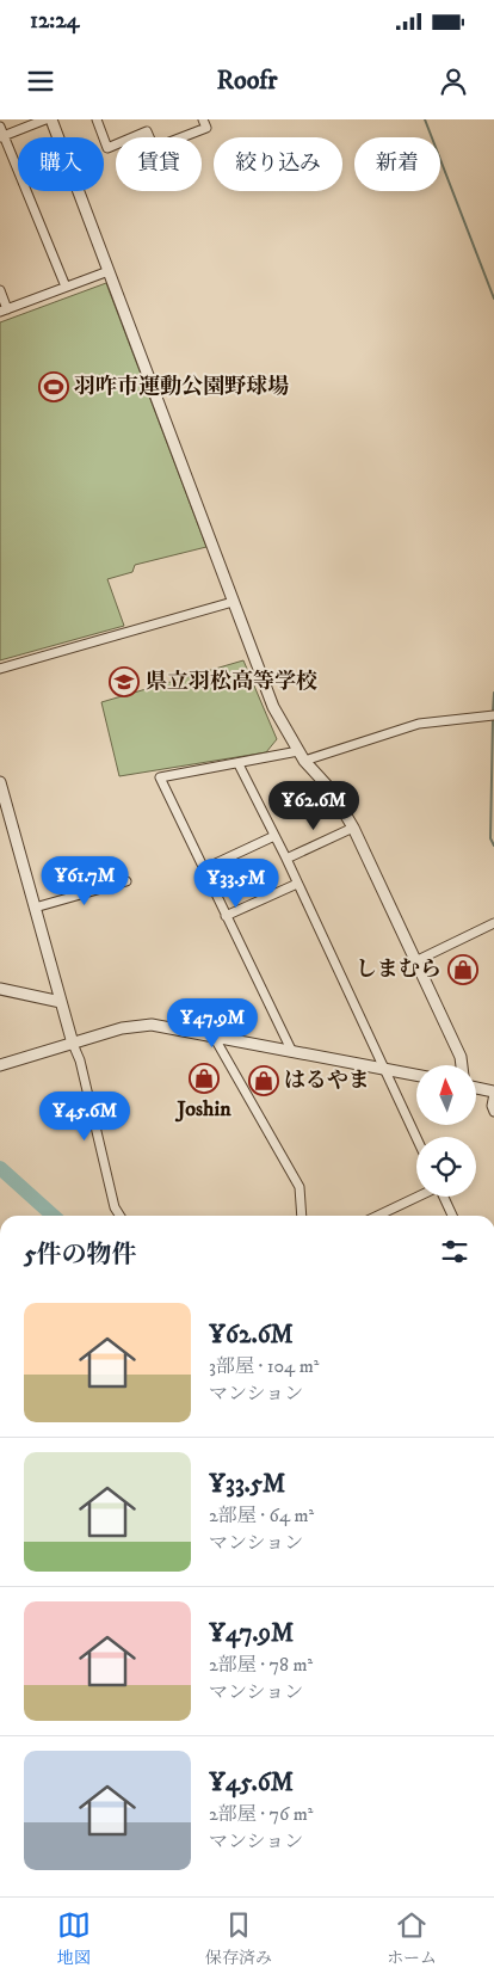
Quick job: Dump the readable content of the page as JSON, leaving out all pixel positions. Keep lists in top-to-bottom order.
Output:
{
  "places": {
    "sports": ["羽咋市運動公園野球場"],
    "school or university": ["県立羽松高等学校"],
    "shop": ["しまむら", "Joshin", "はるやま"]
  },
  "north": "top",
  "page": {
    "status": "12:24",
    "header": "Roofr",
    "chip": [
      "購入",
      "賃貸",
      "絞り込み",
      "新着"
    ],
    "price": [
      "¥62.6M",
      "¥61.7M",
      "¥33.5M",
      "¥47.9M",
      "¥45.6M"
    ],
    "heading": "5件の物件",
    "list": [
      {
        "name": "¥62.6M",
        "note": "3部屋 · 104 m² · マンション"
      },
      {
        "name": "¥33.5M",
        "note": "2部屋 · 64 m² · マンション"
      },
      {
        "name": "¥47.9M",
        "note": "2部屋 · 78 m² · マンション"
      },
      {
        "name": "¥45.6M",
        "note": "2部屋 · 76 m² · マンション"
      }
    ],
    "tabs": ["地図", "保存済み", "ホーム"]
  }
}
